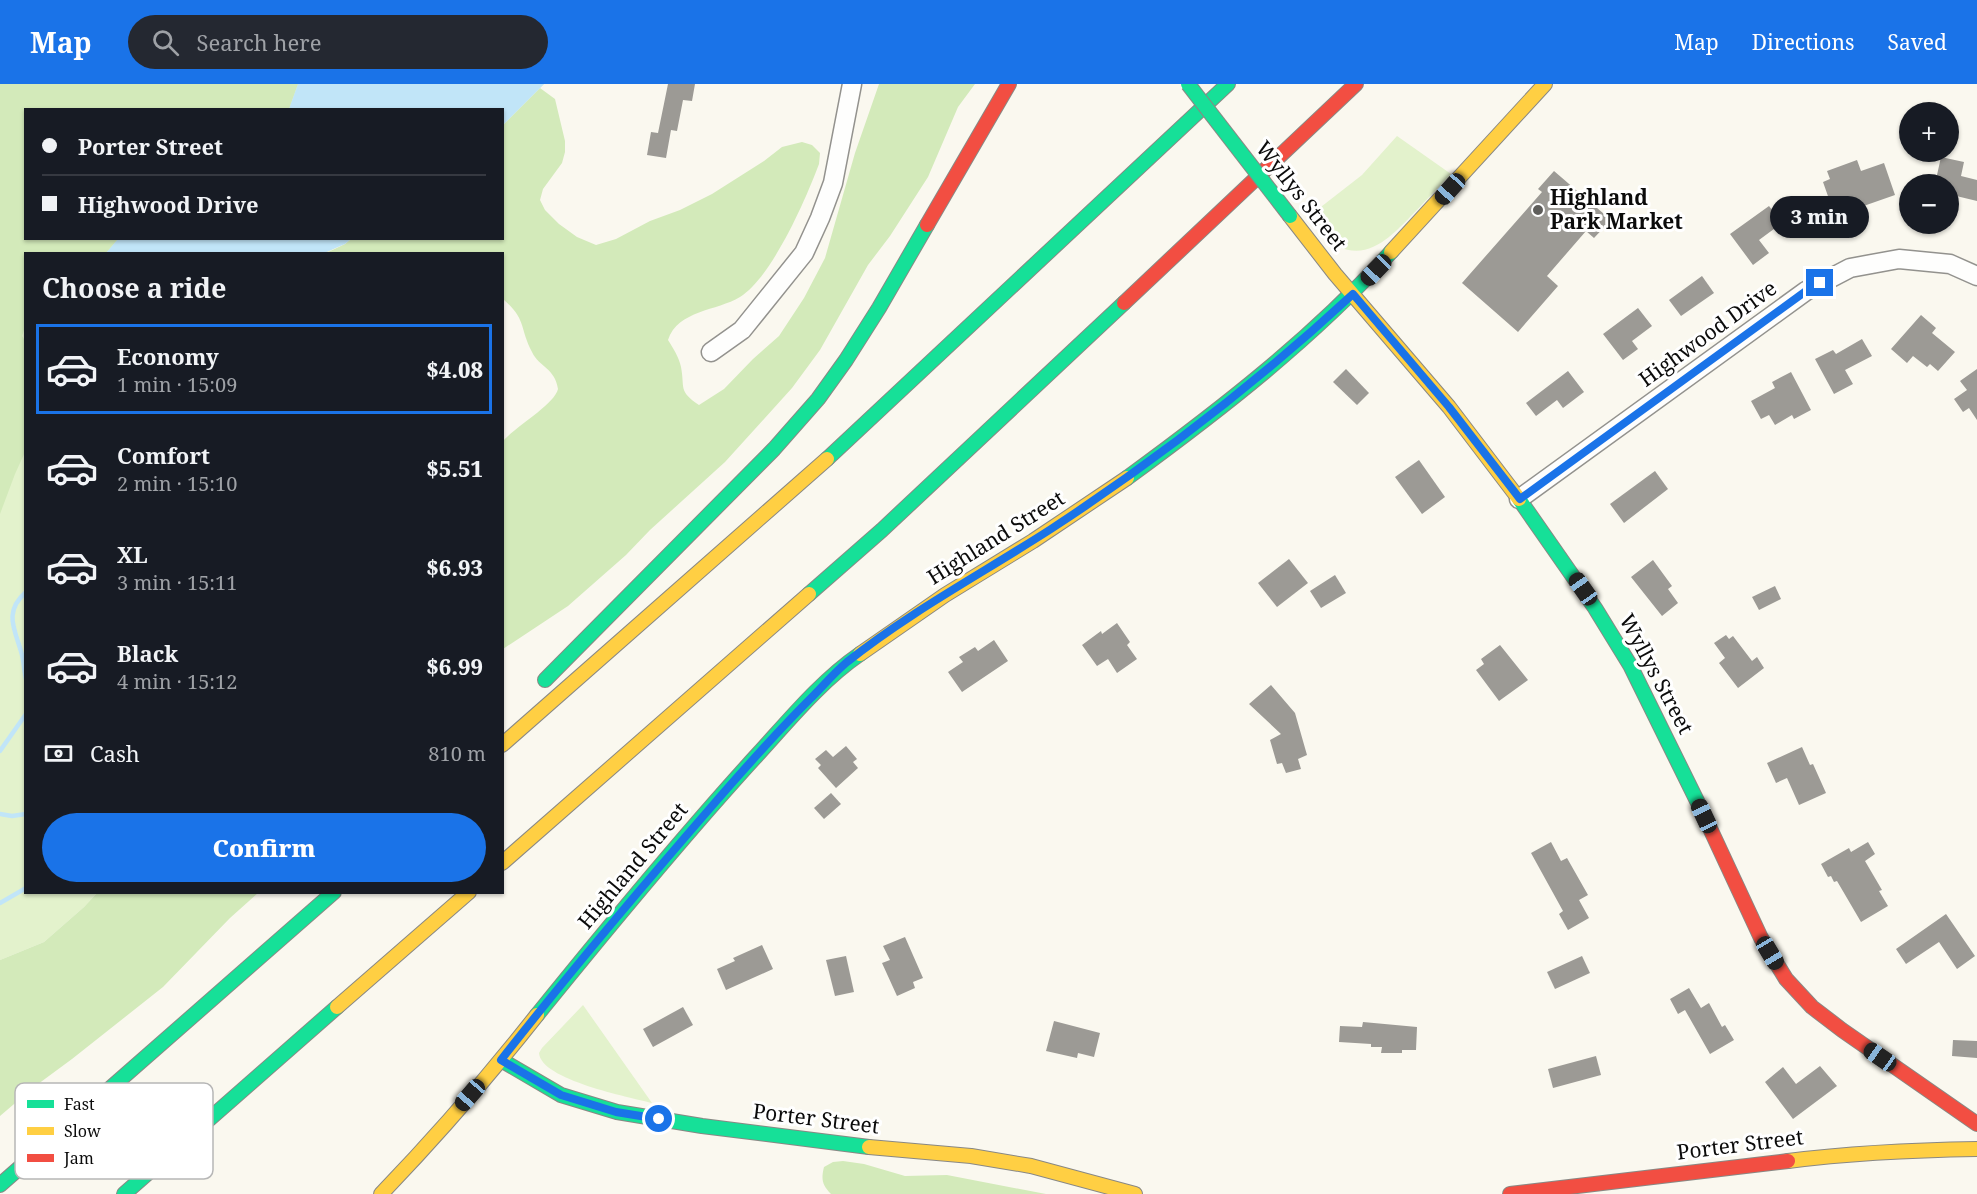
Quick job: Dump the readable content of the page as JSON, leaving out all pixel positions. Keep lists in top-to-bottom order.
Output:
{
  "streets": {
    "main road": ["Wyllys Street", "Highland Street", "Porter Street"],
    "street": ["Highwood Drive"]
  },
  "crossings": [
    ["Wyllys Street", "Highwood Drive"],
    ["Wyllys Street", "Highland Street"],
    ["Highland Street", "Porter Street"]
  ],
  "places": ["Highland Park Market"],
  "legend": ["Fast", "Slow", "Jam"],
  "page": {
    "header": "Map",
    "search": "Search here",
    "nav": ["Map", "Directions", "Saved"],
    "map_buttons": ["+", "−"],
    "banner": ["Porter Street", "Highwood Drive"],
    "bubble": "3 min",
    "heading": "Choose a ride",
    "list": [
      {
        "name": "Economy",
        "note": "1 min · 15:09",
        "value": "$4.08"
      },
      {
        "name": "Comfort",
        "note": "2 min · 15:10",
        "value": "$5.51"
      },
      {
        "name": "XL",
        "note": "3 min · 15:11",
        "value": "$6.93"
      },
      {
        "name": "Black",
        "note": "4 min · 15:12",
        "value": "$6.99"
      }
    ],
    "pay": ["Cash", "810 m"],
    "buttons": "Confirm"
  }
}
